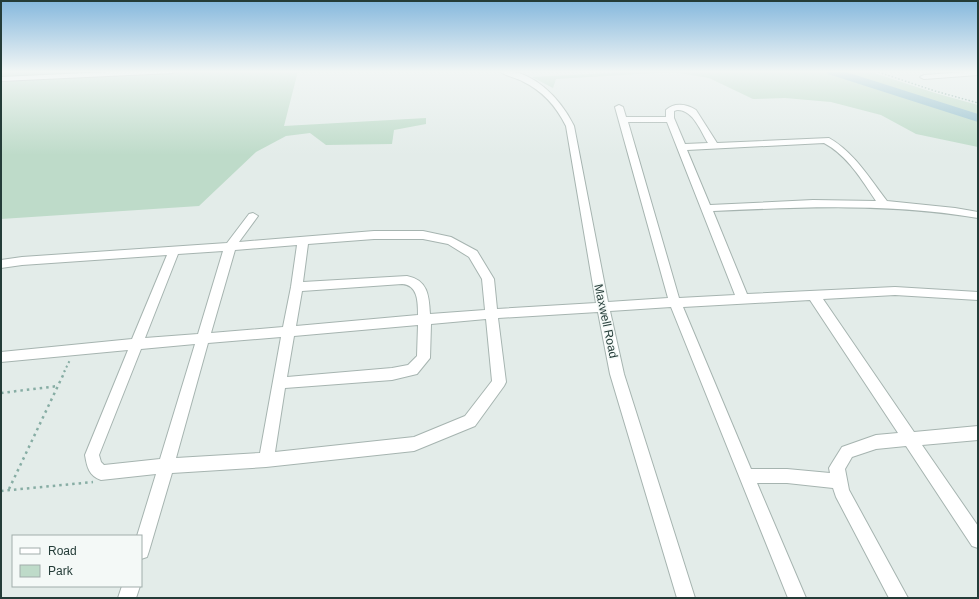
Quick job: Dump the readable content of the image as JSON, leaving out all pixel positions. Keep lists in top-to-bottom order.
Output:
{
  "streets": {
    "street": ["Maxwell Road"]
  },
  "legend": ["Road", "Park"]
}
